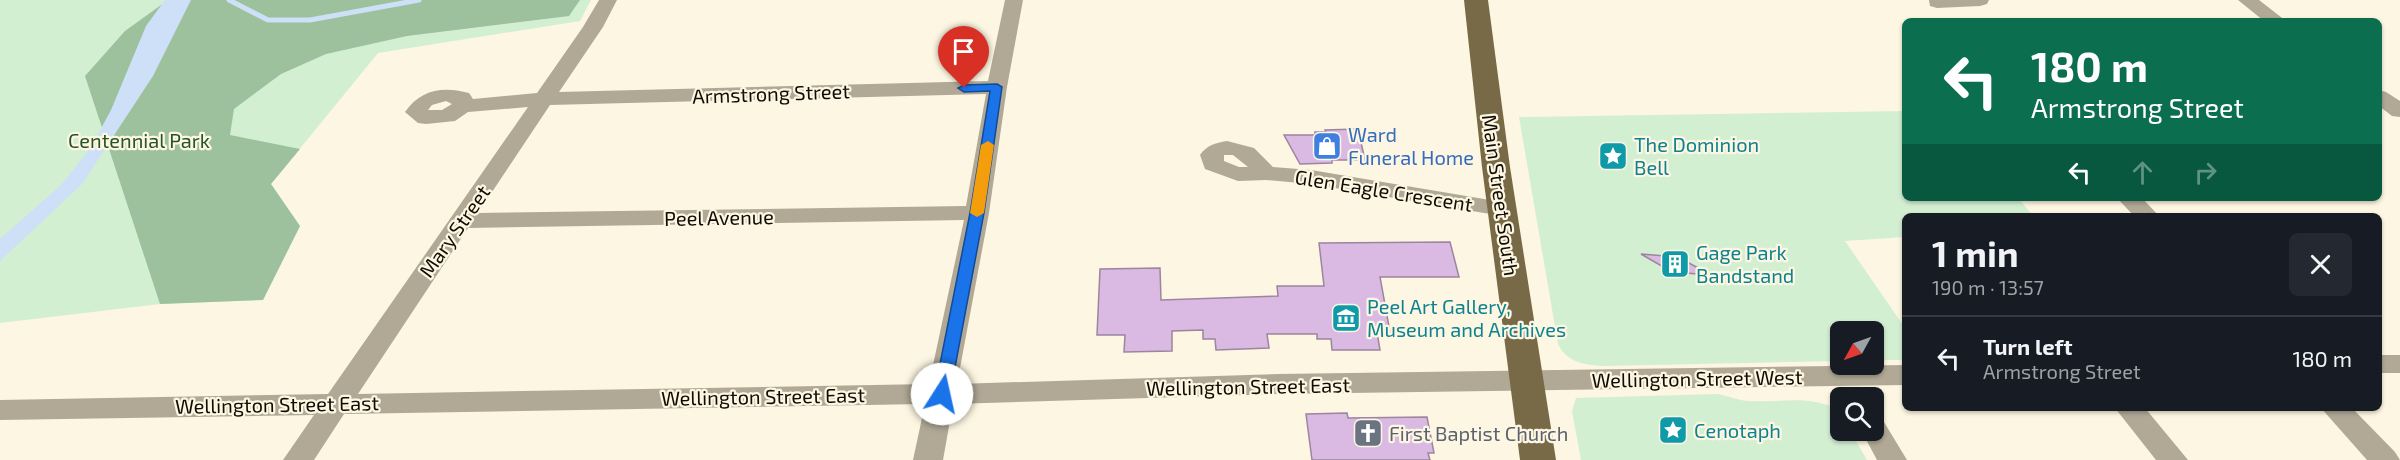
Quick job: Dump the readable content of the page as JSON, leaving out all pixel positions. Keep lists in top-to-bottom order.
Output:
{
  "streets": {
    "main road": ["Main Street South"],
    "street": [
      "Armstrong Street",
      "Glen Eagle Crescent",
      "Peel Avenue",
      "Mary Street",
      "Wellington Street West",
      "Wellington Street East"
    ]
  },
  "crossings": [
    ["Armstrong Street", "Mary Street"],
    ["Glen Eagle Crescent", "Main Street South"],
    ["Main Street South", "Wellington Street West"],
    ["Main Street South", "Wellington Street East"],
    ["Peel Avenue", "Mary Street"],
    ["Mary Street", "Wellington Street East"],
    ["Wellington Street West", "Wellington Street East"]
  ],
  "parks": ["Centennial Park"],
  "places": {
    "shop": ["Ward Funeral Home"],
    "place": ["The Dominion Bell", "Cenotaph"],
    "building": ["Gage Park Bandstand"],
    "museum": ["Peel Art Gallery, Museum and Archives"],
    "church": ["First Baptist Church"]
  },
  "north": "bottom left",
  "page": {
    "turn": ["180 m", "Armstrong Street"],
    "heading": ["1 min", "190 m · 13:57"],
    "list": [
      {
        "name": "Turn left",
        "note": "Armstrong Street",
        "value": "180 m"
      }
    ]
  }
}
